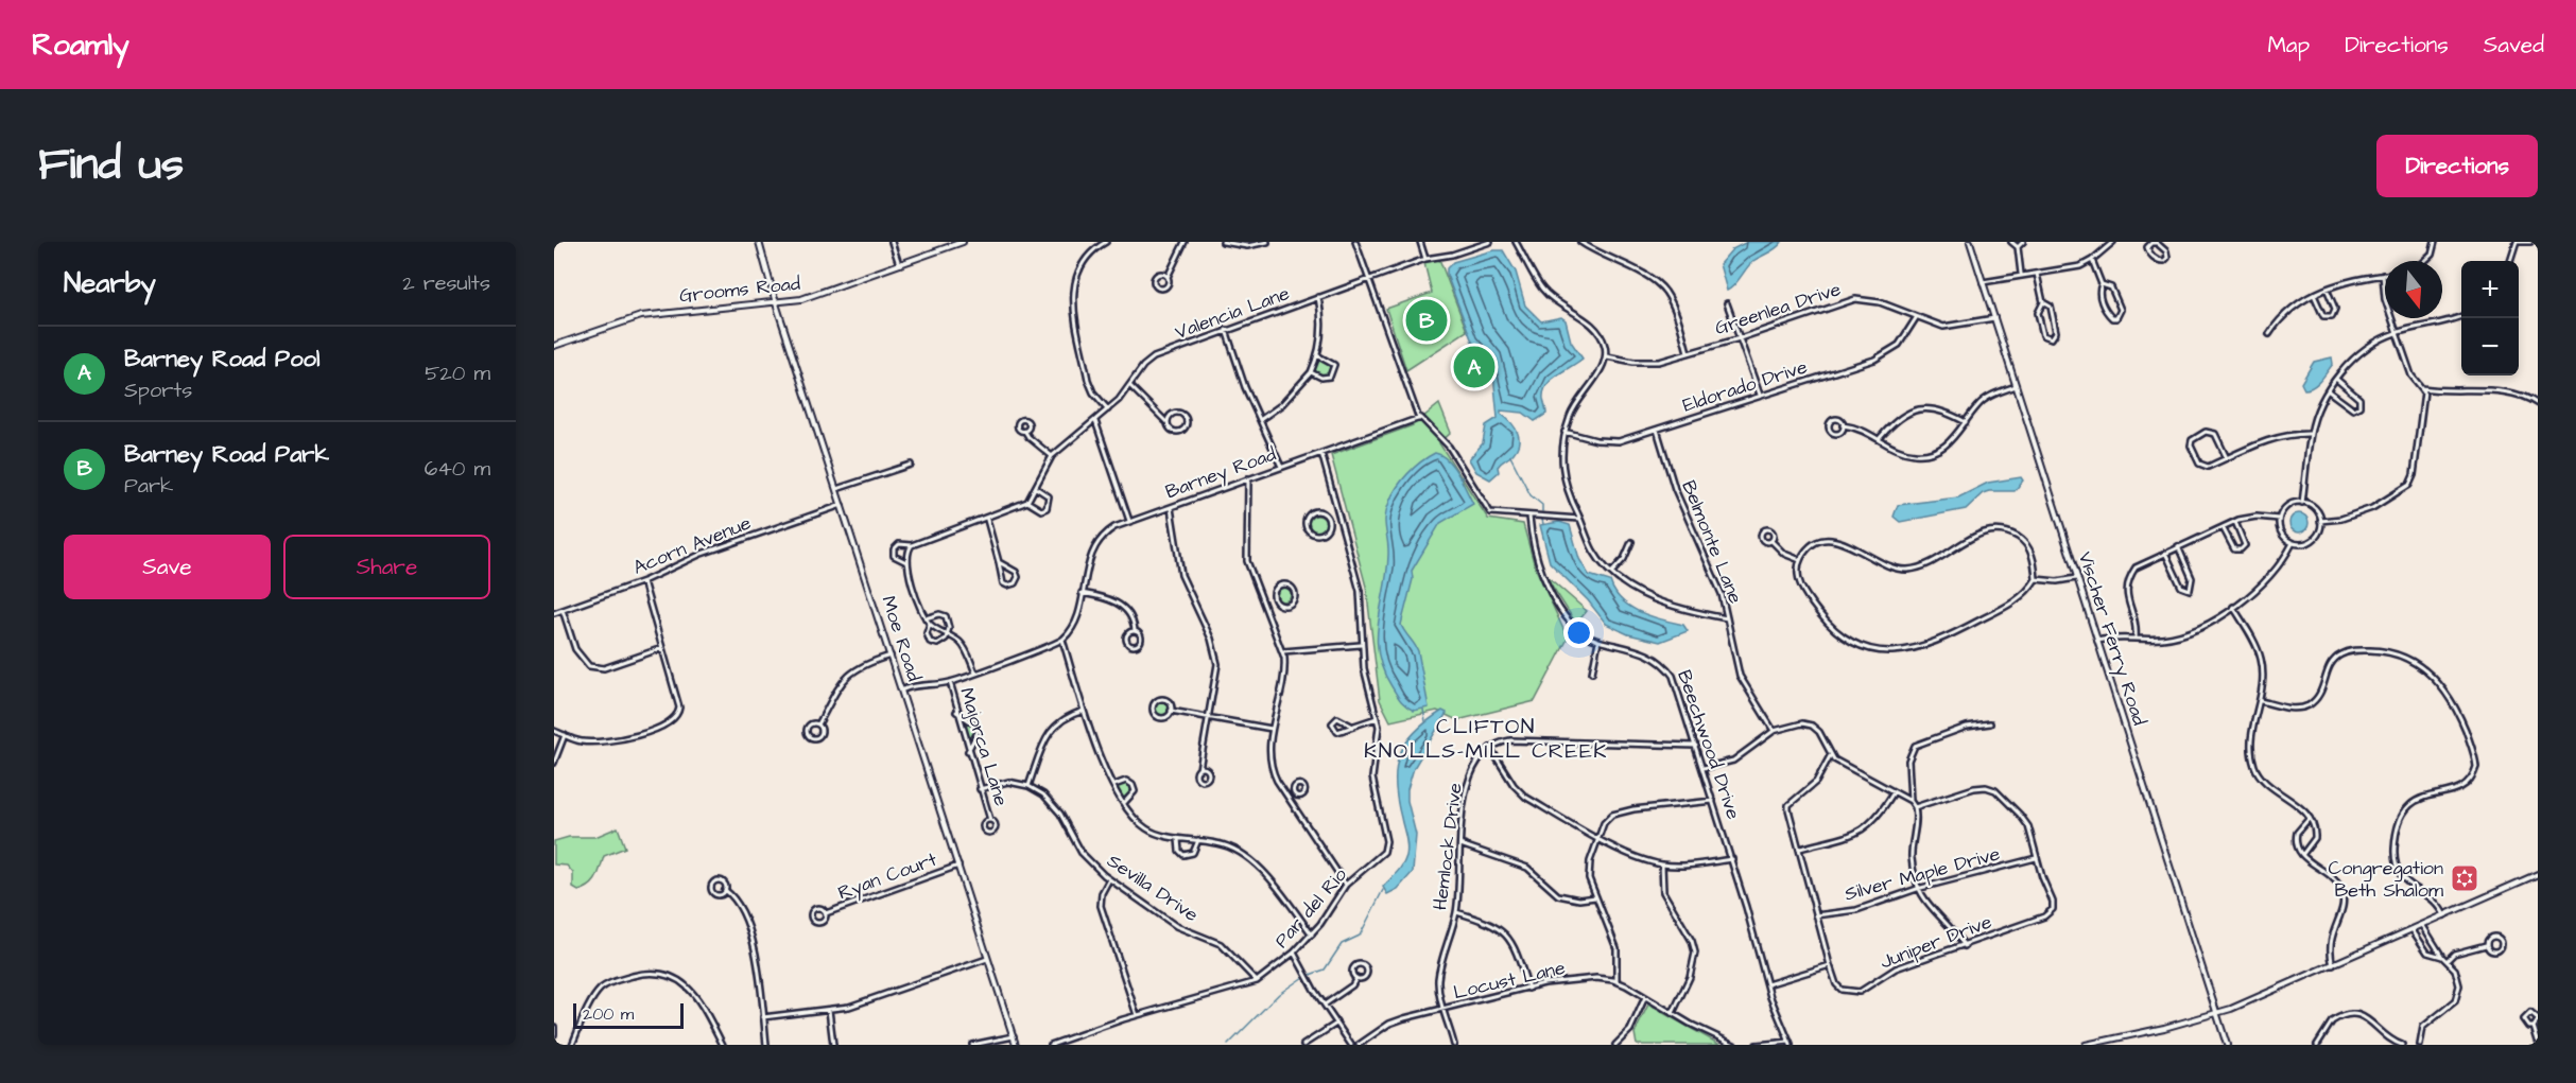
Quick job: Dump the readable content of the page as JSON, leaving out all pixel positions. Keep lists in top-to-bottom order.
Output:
{
  "streets": {
    "street": [
      "Grooms Road",
      "Greenlea Drive",
      "Valencia Lane",
      "Eldorado Drive",
      "Barney Road",
      "Belmonte Lane",
      "Acorn Avenue",
      "Moe Road",
      "Vischer Ferry Road",
      "Beechwood Drive",
      "Majorca Lane",
      "Hemlock Drive",
      "Silver Maple Drive",
      "Ryan Court",
      "Sevilla Drive",
      "Par del Rio",
      "Juniper Drive",
      "Locust Lane"
    ]
  },
  "crossings": [
    ["Grooms Road", "Moe Road"],
    ["Greenlea Drive", "Eldorado Drive"],
    ["Greenlea Drive", "Vischer Ferry Road"],
    ["Eldorado Drive", "Belmonte Lane"],
    ["Barney Road", "Par del Rio"],
    ["Acorn Avenue", "Moe Road"],
    ["Moe Road", "Ryan Court"],
    ["Hemlock Drive", "Locust Lane"],
    ["Silver Maple Drive", "Juniper Drive"],
    ["Sevilla Drive", "Par del Rio"]
  ],
  "districts": ["CLIFTON KNOLLS-MILL CREEK"],
  "places": {
    "synagogue": ["Congregation Beth Shalom"]
  },
  "scale_bar": "200 m",
  "north": "bottom",
  "page": {
    "header": "Roamly",
    "nav": ["Map", "Directions", "Saved"],
    "title": "Find us",
    "buttons": [
      "Directions",
      ["Save", "Share"]
    ],
    "heading": ["Nearby", "2 results"],
    "map_buttons": ["+", "−"],
    "pins": ["B", "A"],
    "list": [
      {
        "mark": "A",
        "name": "Barney Road Pool",
        "note": "Sports",
        "value": "520 m"
      },
      {
        "mark": "B",
        "name": "Barney Road Park",
        "note": "Park",
        "value": "640 m"
      }
    ],
    "scale": "200 m"
  }
}
